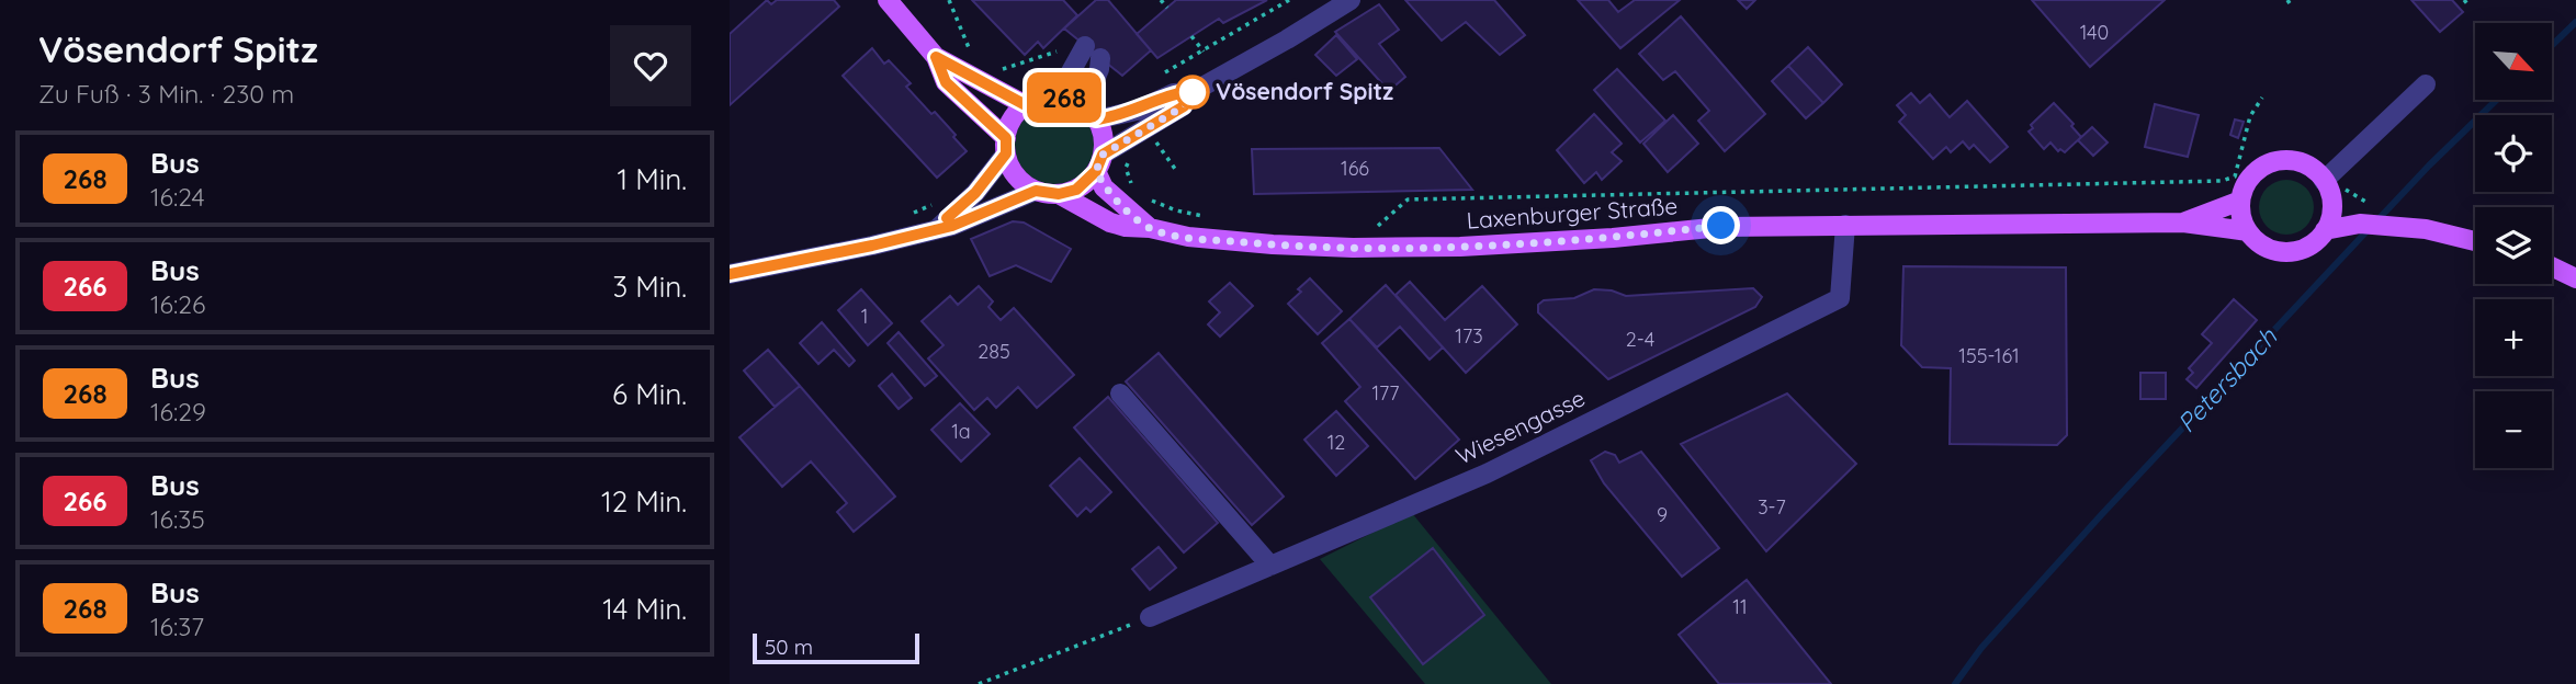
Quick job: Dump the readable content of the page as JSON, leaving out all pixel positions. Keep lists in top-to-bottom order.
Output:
{
  "streets": {
    "main road": ["Laxenburger Straße"],
    "street": ["Wiesengasse"]
  },
  "crossings": [
    ["Laxenburger Straße", "Wiesengasse"]
  ],
  "water": ["Petersbach"],
  "places": ["Vösendorf Spitz"],
  "lines": ["bus line 268"],
  "house_numbers": [
    "140",
    "166",
    "1",
    "173",
    "2-4",
    "285",
    "155-161",
    "177",
    "1a",
    "12",
    "3-7",
    "9",
    "11"
  ],
  "scale_bar": "50 m",
  "north": "bottom right",
  "page": {
    "heading": ["Vösendorf Spitz", "Zu Fuß · 3 Min. · 230 m"],
    "on_map": "268",
    "map_buttons": ["+", "−"],
    "list": [
      {
        "mark": "268",
        "name": "Bus",
        "note": "16:24",
        "value": "1 Min."
      },
      {
        "mark": "266",
        "name": "Bus",
        "note": "16:26",
        "value": "3 Min."
      },
      {
        "mark": "268",
        "name": "Bus",
        "note": "16:29",
        "value": "6 Min."
      },
      {
        "mark": "266",
        "name": "Bus",
        "note": "16:35",
        "value": "12 Min."
      },
      {
        "mark": "268",
        "name": "Bus",
        "note": "16:37",
        "value": "14 Min."
      }
    ],
    "scale": "50 m"
  }
}
